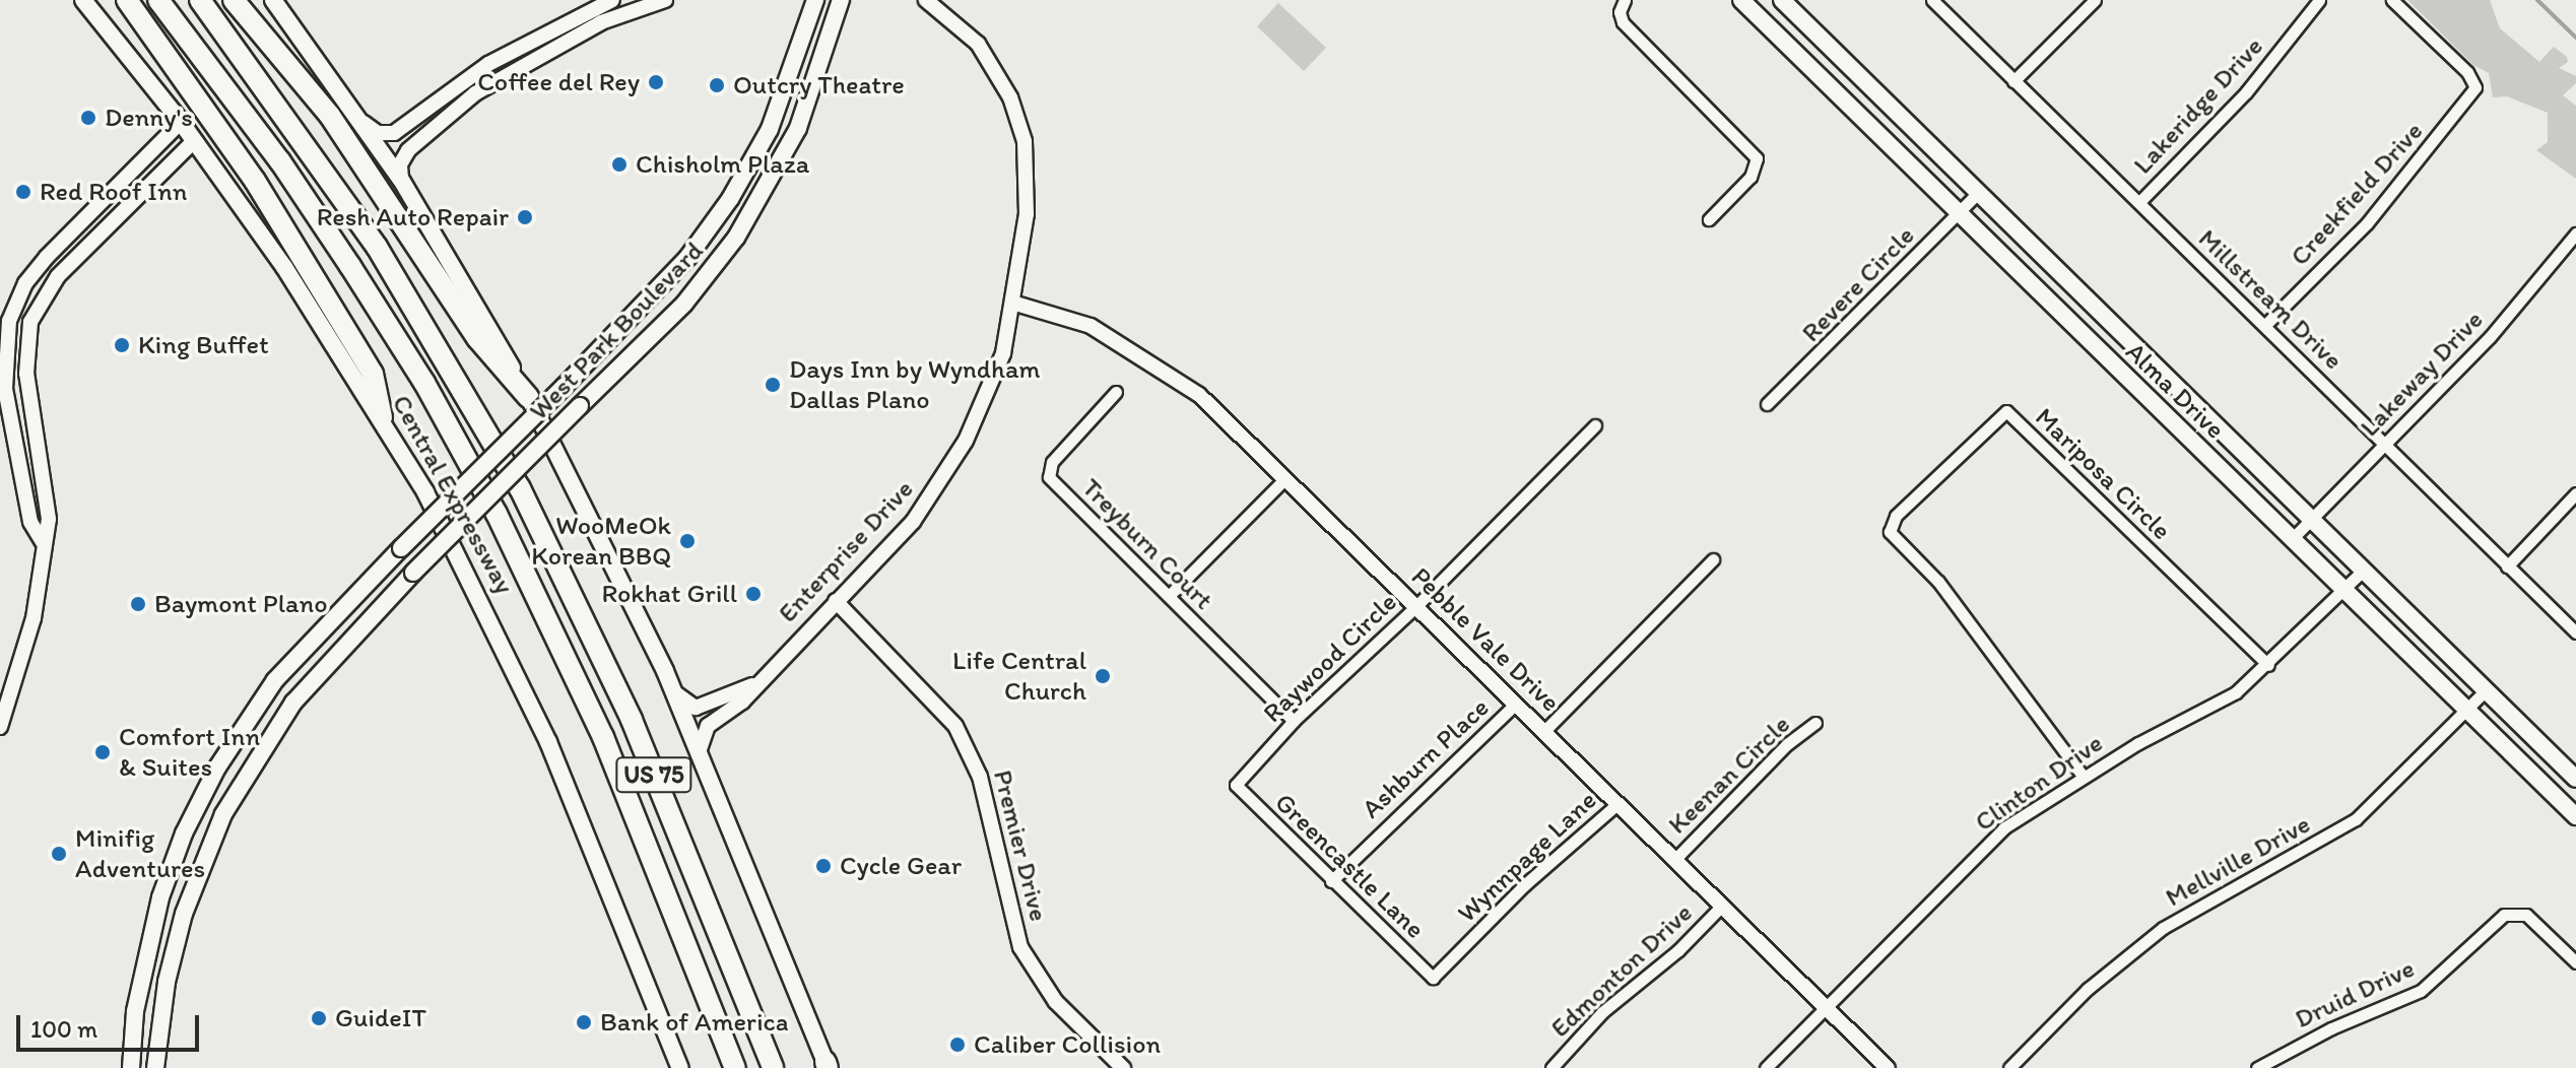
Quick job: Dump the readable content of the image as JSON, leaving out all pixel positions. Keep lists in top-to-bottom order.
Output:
{
  "streets": {
    "highway": ["Central Expressway", "US 75"],
    "main road": ["West Park Boulevard", "Alma Drive"],
    "street": [
      "Lakeridge Drive",
      "Creekfield Drive",
      "Revere Circle",
      "Millstream Drive",
      "Lakeway Drive",
      "Mariposa Circle",
      "Treyburn Court",
      "Enterprise Drive",
      "Pebble Vale Drive",
      "Raywood Circle",
      "Ashburn Place",
      "Keenan Circle",
      "Clinton Drive",
      "Premier Drive",
      "Wynnpage Lane",
      "Mellville Drive",
      "Greencastle Lane",
      "Edmonton Drive",
      "Druid Drive"
    ]
  },
  "crossings": [
    ["Lakeridge Drive", "Millstream Drive"],
    ["Creekfield Drive", "Millstream Drive"],
    ["Revere Circle", "Alma Drive"],
    ["Millstream Drive", "Lakeway Drive"],
    ["West Park Boulevard", "US 75"],
    ["Lakeway Drive", "Alma Drive"],
    ["Alma Drive", "Clinton Drive"],
    ["Alma Drive", "Mellville Drive"],
    ["Mariposa Circle", "Clinton Drive"],
    ["Treyburn Court", "Raywood Circle"],
    ["Enterprise Drive", "Pebble Vale Drive"],
    ["Enterprise Drive", "Premier Drive"],
    ["Pebble Vale Drive", "Raywood Circle"],
    ["Pebble Vale Drive", "Ashburn Place"],
    ["Pebble Vale Drive", "Keenan Circle"],
    ["Pebble Vale Drive", "Clinton Drive"],
    ["Pebble Vale Drive", "Wynnpage Lane"],
    ["Pebble Vale Drive", "Edmonton Drive"],
    ["Raywood Circle", "Greencastle Lane"],
    ["Ashburn Place", "Greencastle Lane"],
    ["Wynnpage Lane", "Greencastle Lane"]
  ],
  "places": [
    "Coffee del Rey",
    "Outcry Theatre",
    "Denny's",
    "Chisholm Plaza",
    "Red Roof Inn",
    "Resh Auto Repair",
    "King Buffet",
    "Days Inn by Wyndham Dallas Plano",
    "WooMeOk Korean BBQ",
    "Rokhat Grill",
    "Baymont Plano",
    "Life Central Church",
    "Comfort Inn & Suites",
    "Minifig Adventures",
    "Cycle Gear",
    "GuideIT",
    "Bank of America",
    "Caliber Collision"
  ],
  "scale_bar": "100 m"
}
